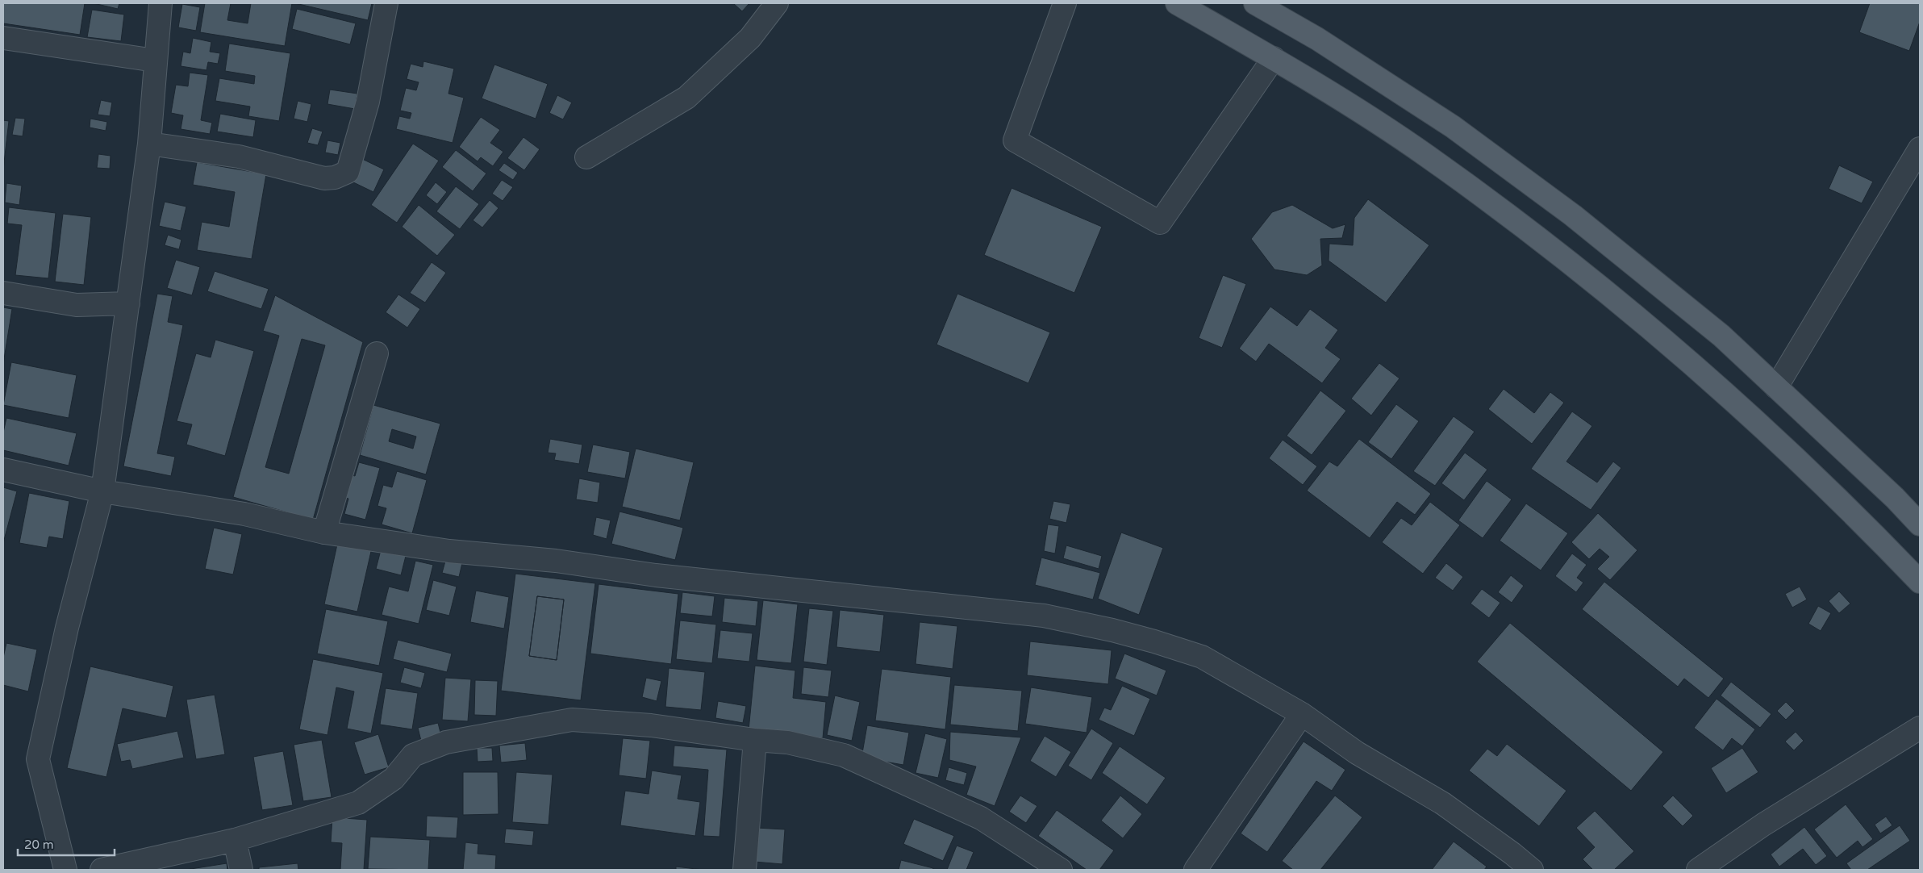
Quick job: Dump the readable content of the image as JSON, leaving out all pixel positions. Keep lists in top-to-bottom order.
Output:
{
  "scale_bar": "20 m"
}
